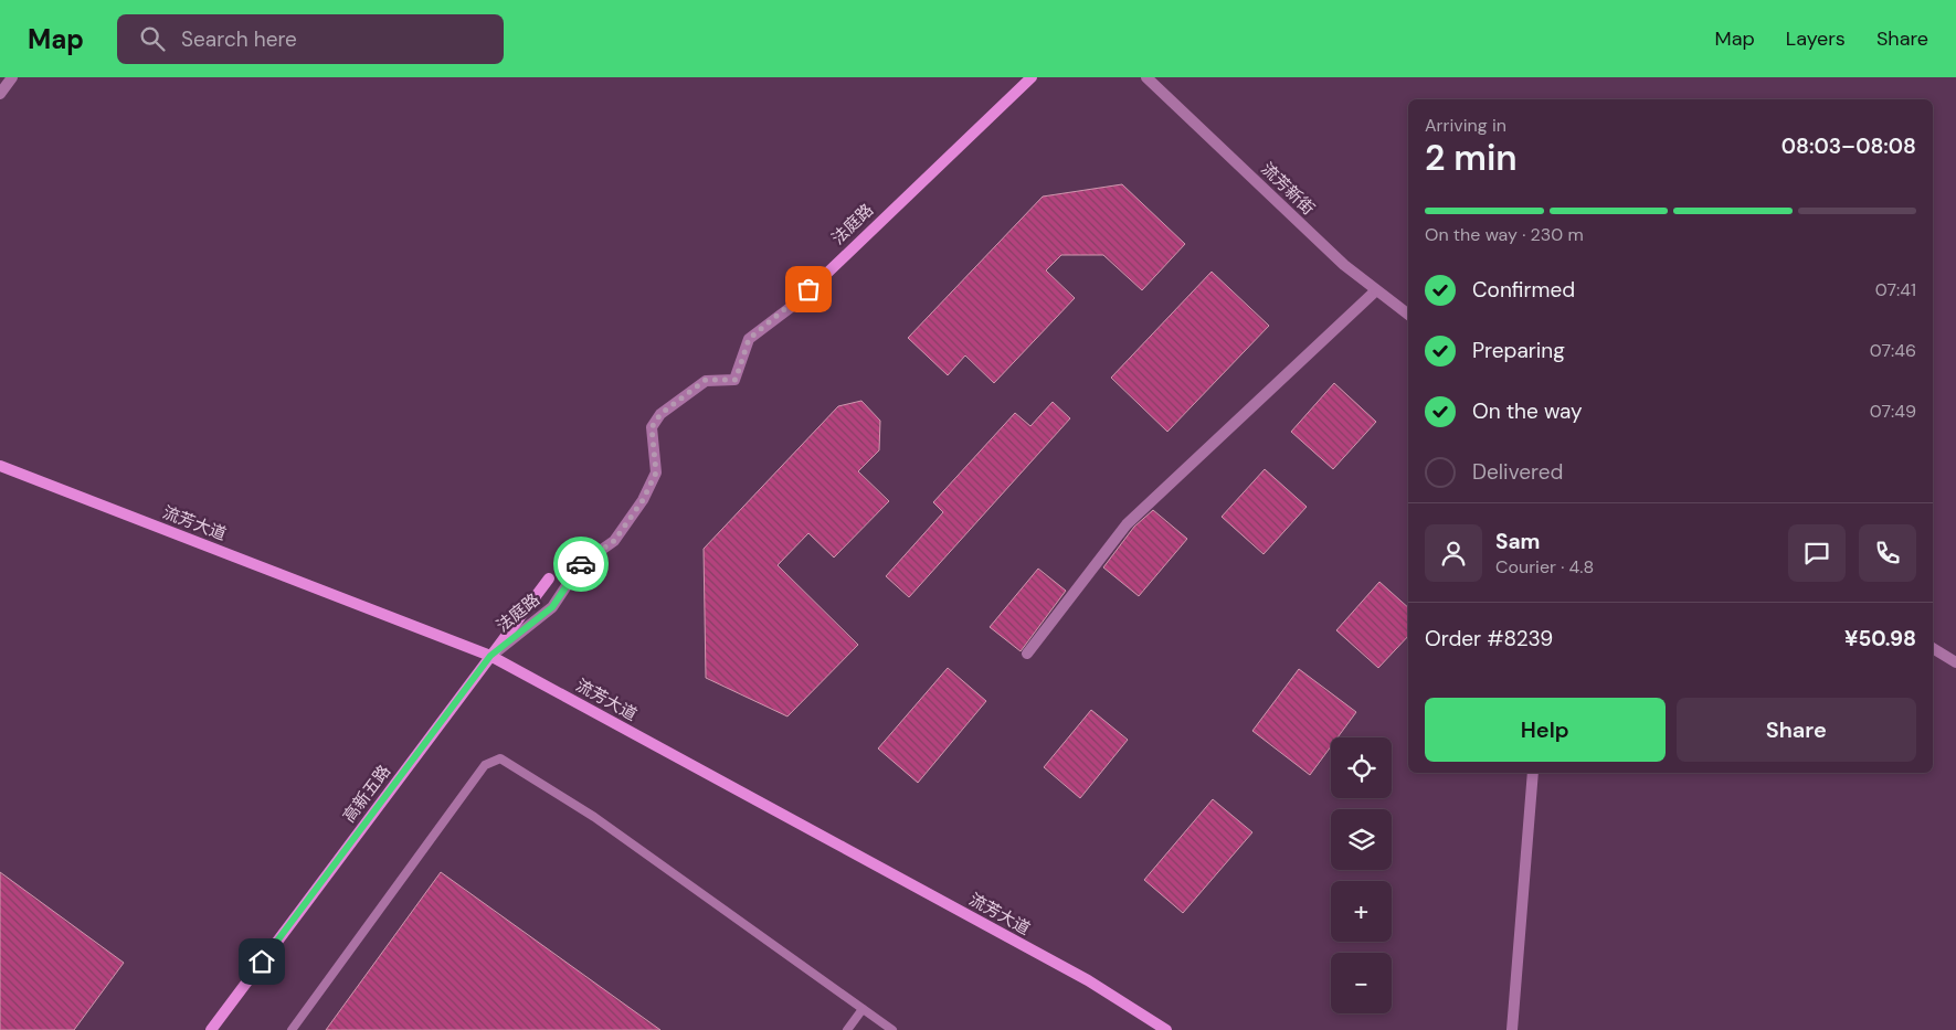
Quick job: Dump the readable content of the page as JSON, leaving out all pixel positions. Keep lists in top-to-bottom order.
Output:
{
  "streets": {
    "main road": ["法庭路", "流芳大道", "高新五路"],
    "street": ["流芳新街"]
  },
  "crossings": [
    ["法庭路", "流芳大道"],
    ["法庭路", "高新五路"],
    ["流芳大道", "高新五路"]
  ],
  "page": {
    "header": "Map",
    "search": "Search here",
    "nav": ["Map", "Layers", "Share"],
    "heading": ["2 min", "Arriving in", "08:03–08:08"],
    "panel": [
      "Sam",
      "Courier · 4.8",
      "Order #8239",
      "¥50.98"
    ],
    "bar": "On the way · 230 m",
    "list": [
      ["Confirmed", "07:41"],
      ["Preparing", "07:46"],
      ["On the way", "07:49"],
      "Delivered"
    ],
    "buttons": ["Help", "Share"],
    "map_buttons": ["+", "−"]
  }
}
